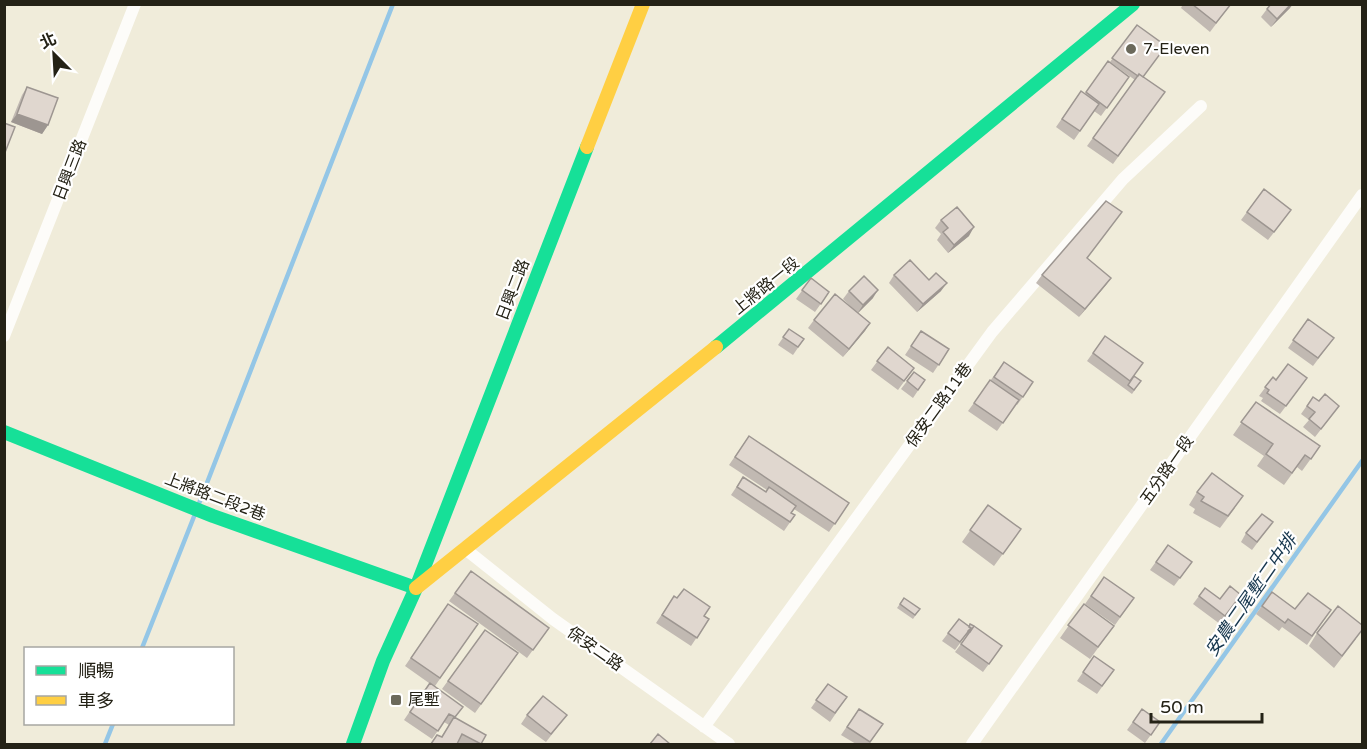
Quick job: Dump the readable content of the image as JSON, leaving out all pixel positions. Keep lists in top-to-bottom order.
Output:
{
  "streets": {
    "main road": ["上將路一段", "日興二路", "上將路二段2巷"],
    "street": [
      "日興三路",
      "保安二路11巷",
      "五分路一段",
      "保安二路"
    ]
  },
  "crossings": [
    ["上將路一段", "日興二路"],
    ["上將路一段", "上將路二段2巷"],
    ["上將路一段", "保安二路"],
    ["日興二路", "上將路二段2巷"],
    ["保安二路11巷", "保安二路"]
  ],
  "water": ["安農二尾塹二中排"],
  "places": {
    "other": ["7-Eleven"],
    "transit": ["尾塹"]
  },
  "legend": ["順暢", "車多"],
  "scale_bar": "50 m",
  "north": "top left"
}
